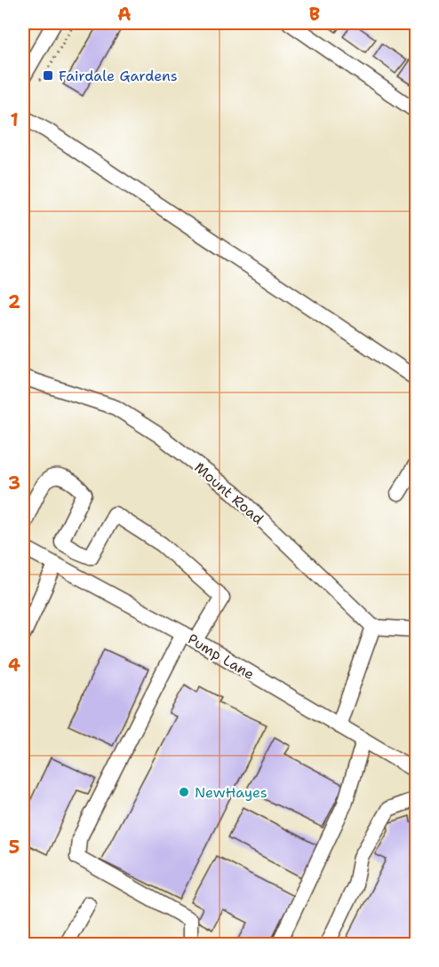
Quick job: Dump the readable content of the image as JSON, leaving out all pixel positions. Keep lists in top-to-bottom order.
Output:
{
  "streets": {
    "street": ["Mount Road", "Pump Lane"]
  },
  "places": {
    "transit": ["Fairdale Gardens"],
    "other": ["NewHayes"]
  },
  "grid": {
    "columns": ["A", "B"],
    "rows": [
      "1",
      "2",
      "3",
      "4",
      "5"
    ]
  }
}
